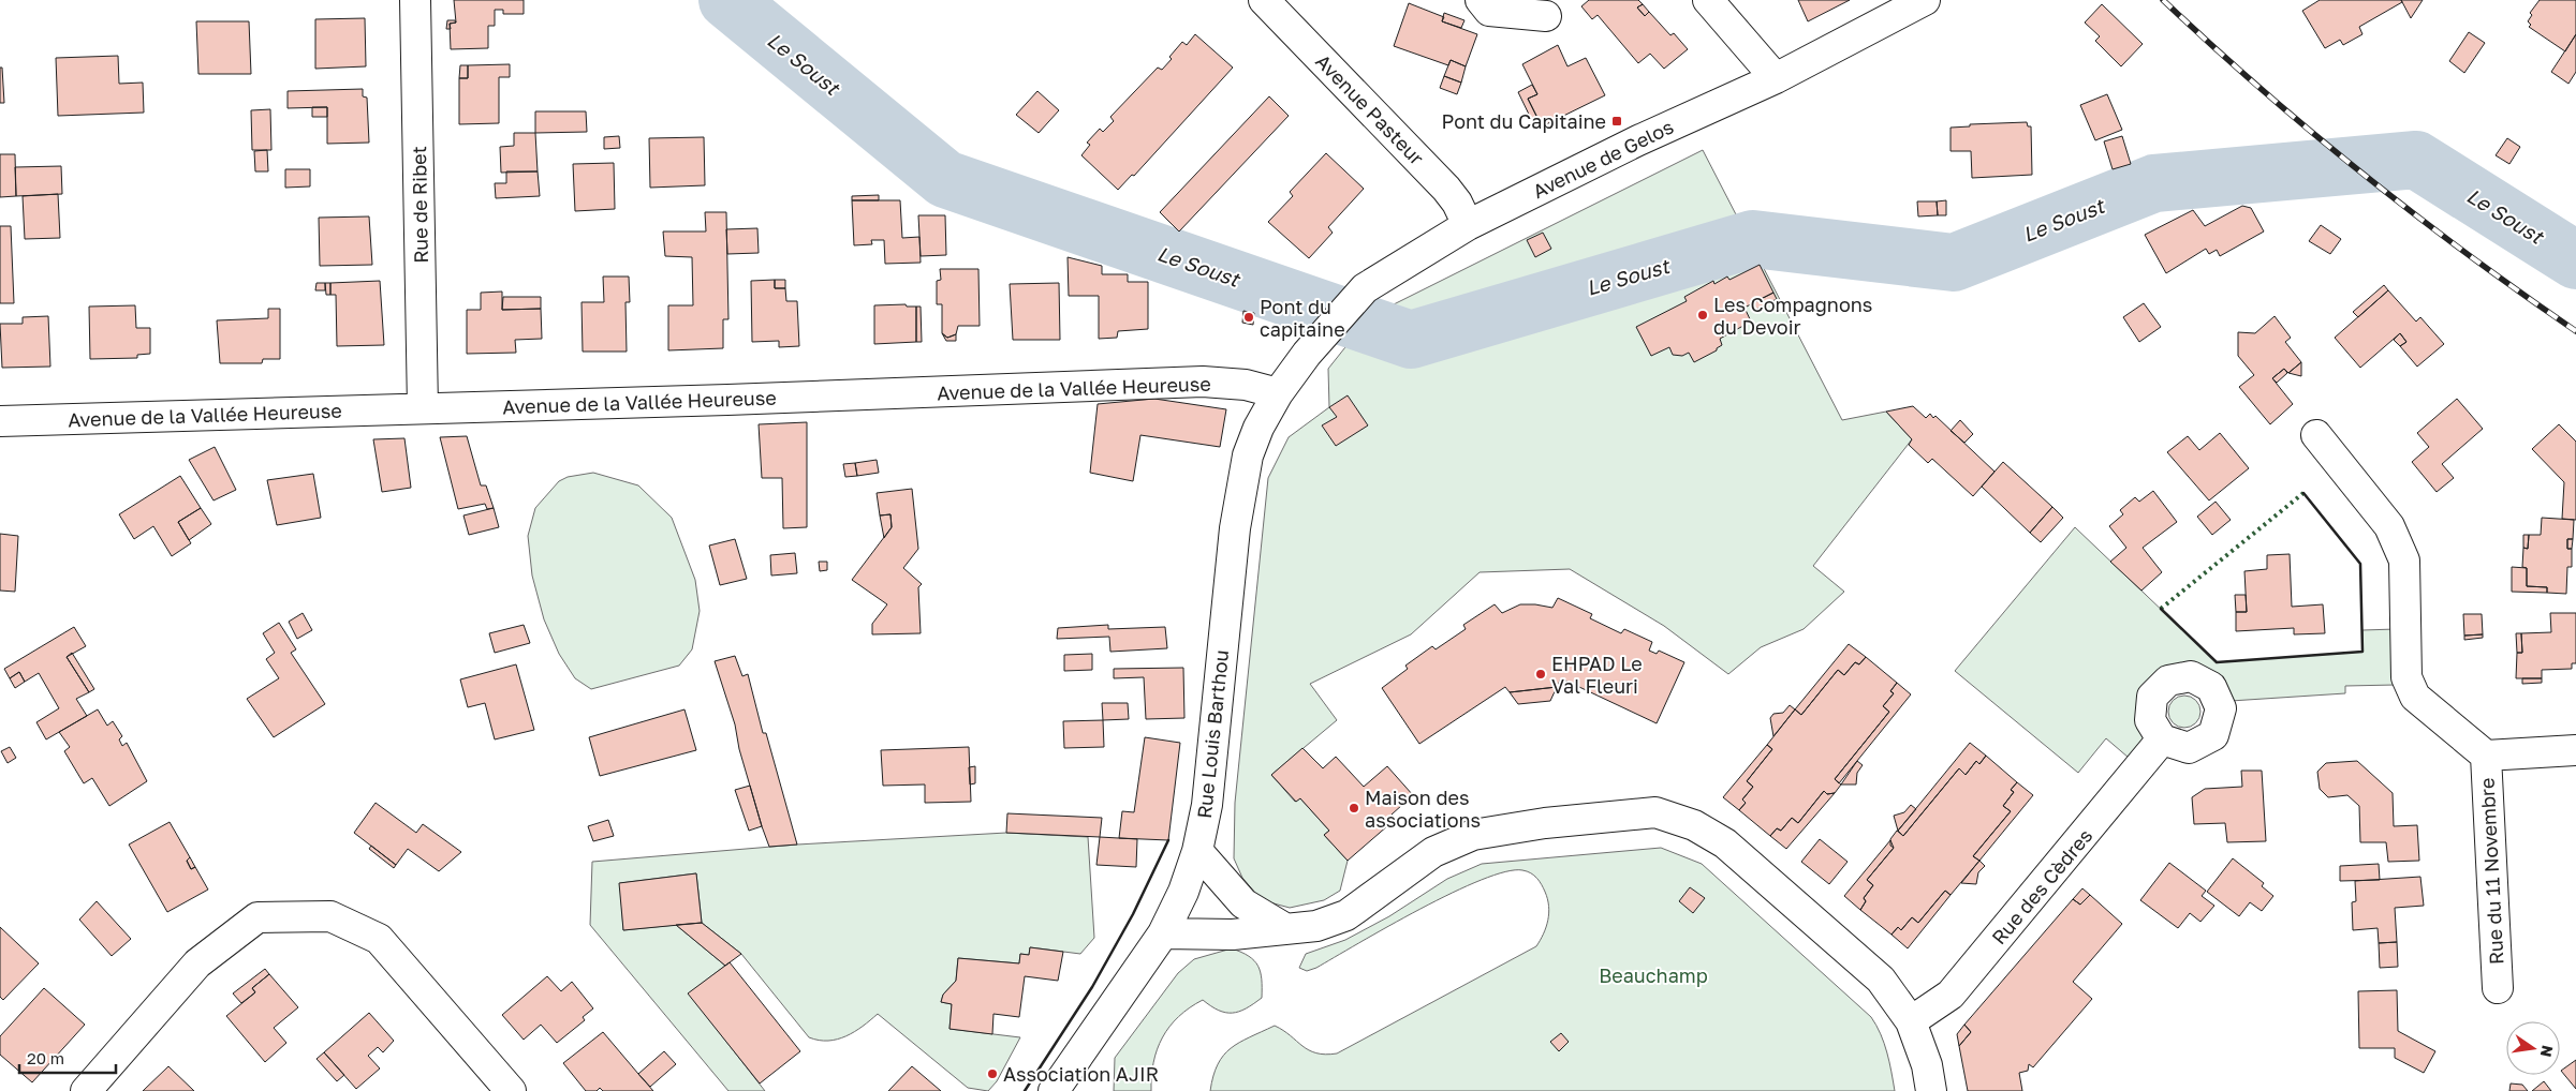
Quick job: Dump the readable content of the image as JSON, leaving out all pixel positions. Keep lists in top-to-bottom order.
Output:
{
  "streets": {
    "street": [
      "Avenue Pasteur",
      "Avenue de Gelos",
      "Rue de Ribet",
      "Avenue de la Vallée Heureuse",
      "Rue Louis Barthou",
      "Rue du 11 Novembre",
      "Rue des Cèdres"
    ]
  },
  "crossings": [
    ["Avenue Pasteur", "Avenue de Gelos"],
    ["Avenue de Gelos", "Rue Louis Barthou"],
    ["Rue de Ribet", "Avenue de la Vallée Heureuse"],
    ["Avenue de la Vallée Heureuse", "Rue Louis Barthou"]
  ],
  "water": ["Le Soust"],
  "parks": ["Beauchamp"],
  "places": {
    "transit": ["Pont du Capitaine"],
    "other": [
      "Les Compagnons du Devoir",
      "Pont du capitaine",
      "EHPAD Le Val Fleuri",
      "Maison des associations",
      "Association AJIR"
    ]
  },
  "scale_bar": "20 m",
  "north": "right"
}
